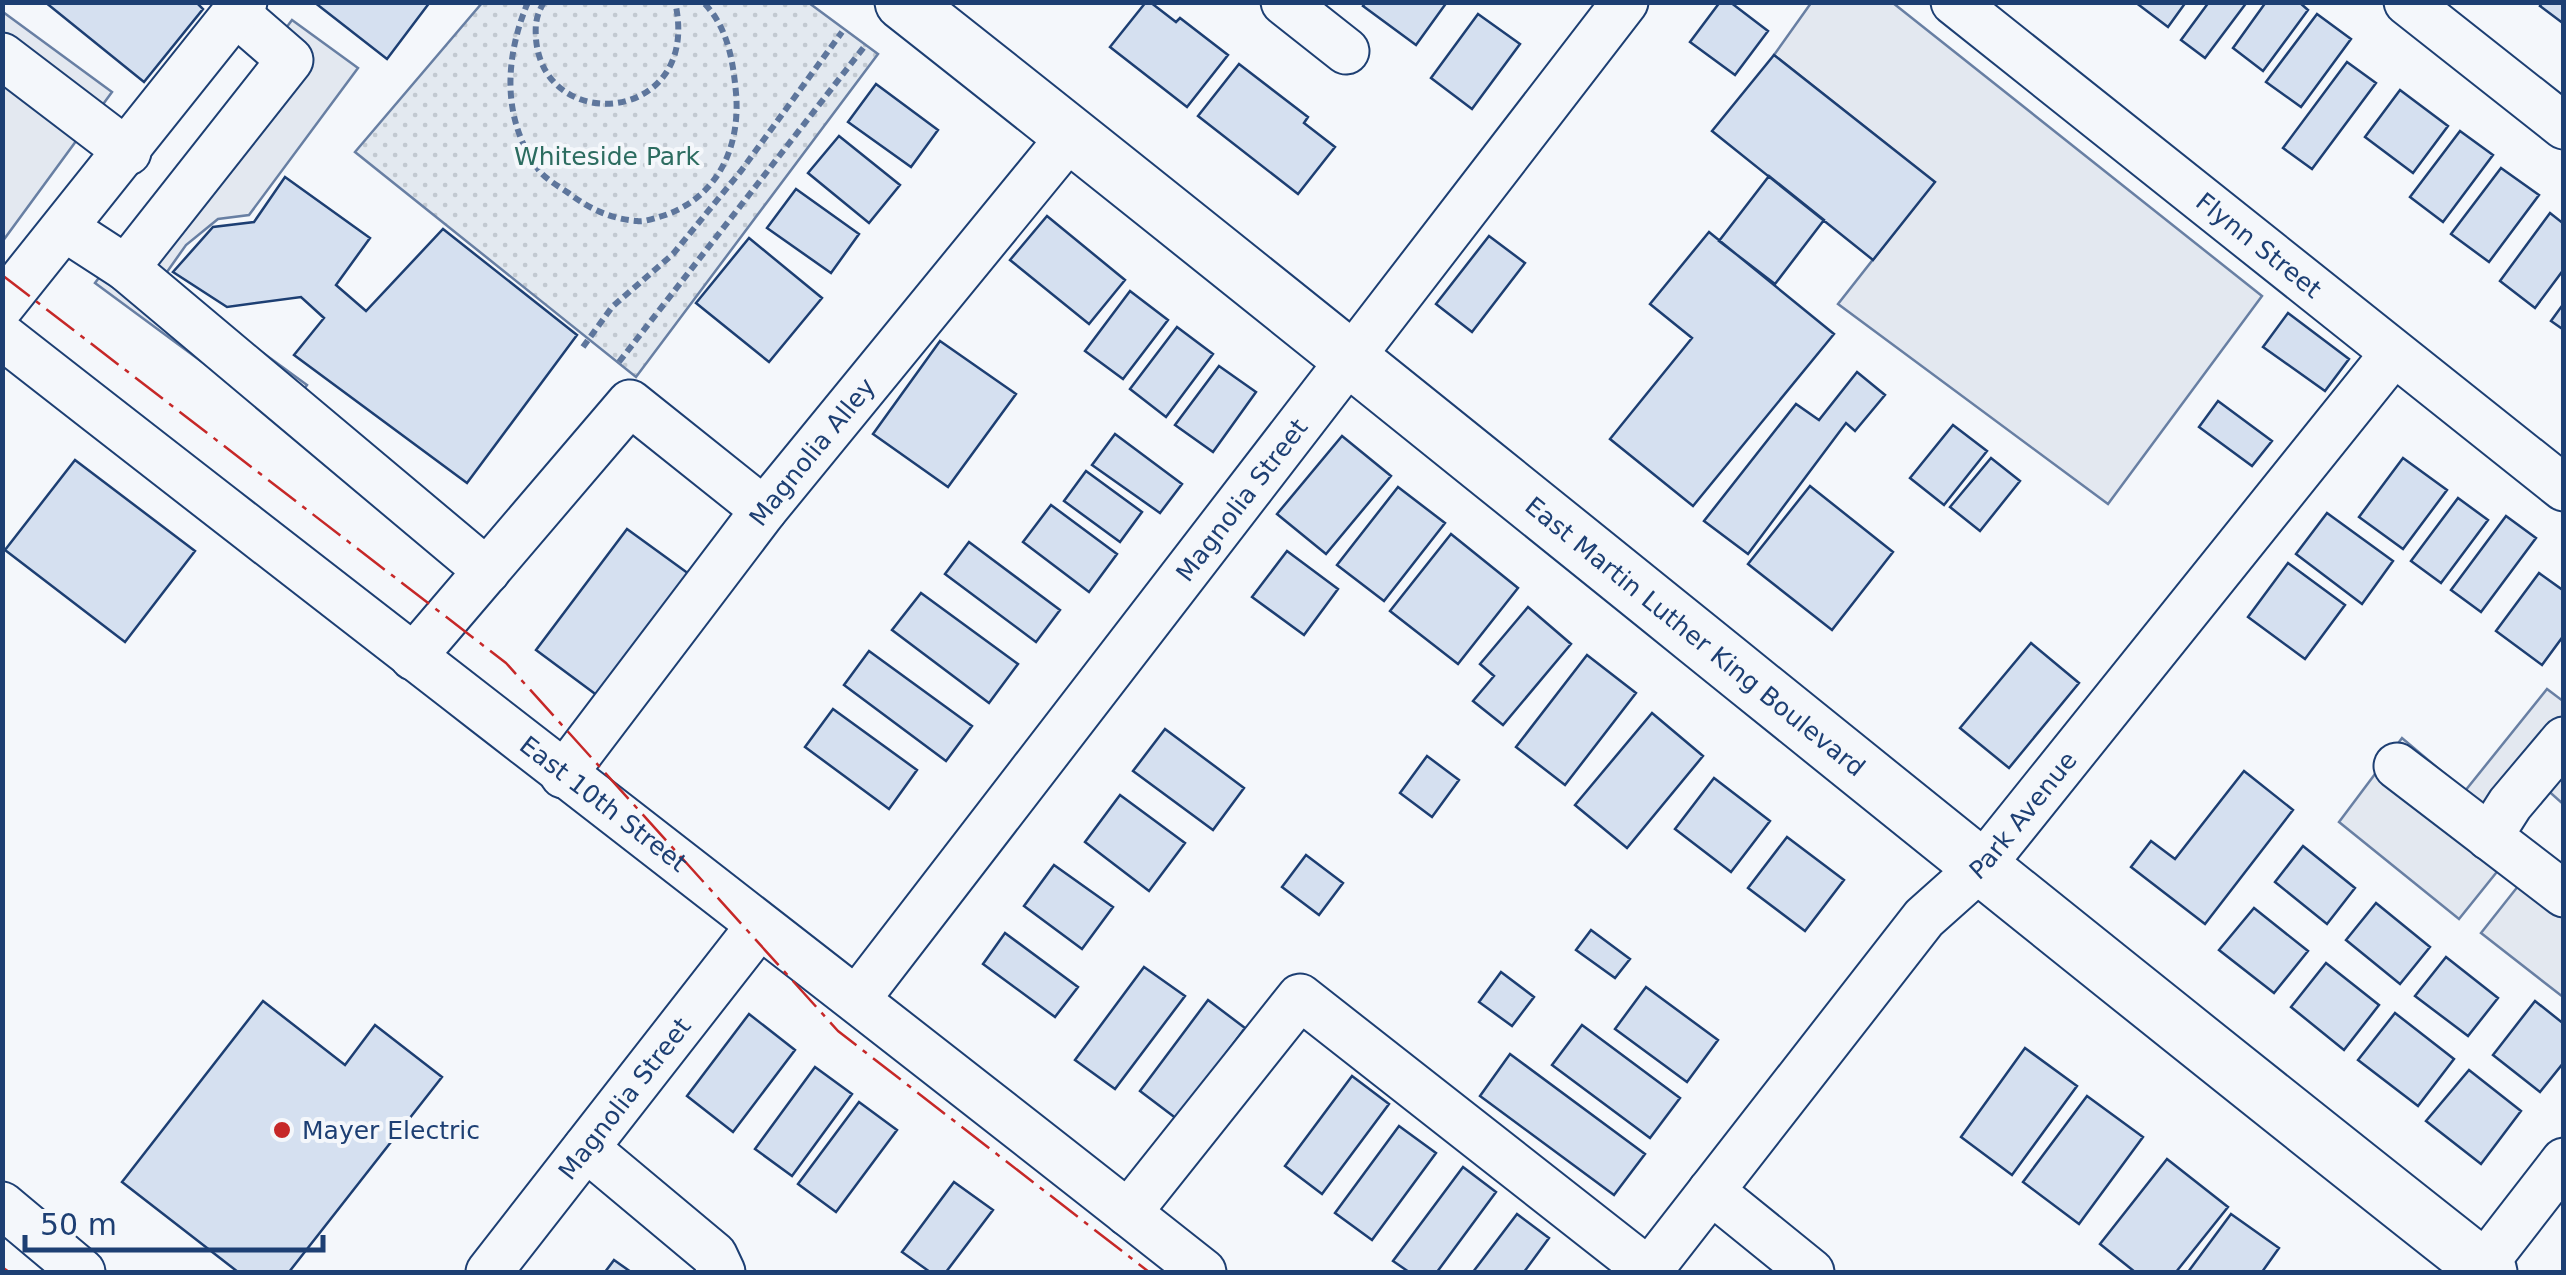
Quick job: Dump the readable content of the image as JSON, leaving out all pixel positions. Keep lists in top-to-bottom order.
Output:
{
  "streets": {
    "main road": ["East Martin Luther King Boulevard"],
    "street": [
      "Flynn Street",
      "Magnolia Alley",
      "Magnolia Street",
      "East 10th Street",
      "Park Avenue"
    ]
  },
  "crossings": [
    ["Flynn Street", "Park Avenue"],
    ["Magnolia Alley", "East Martin Luther King Boulevard"],
    ["Magnolia Alley", "East 10th Street"],
    ["Magnolia Street", "East Martin Luther King Boulevard"],
    ["Magnolia Street", "East 10th Street"],
    ["East Martin Luther King Boulevard", "Park Avenue"]
  ],
  "parks": ["Whiteside Park"],
  "places": ["Mayer Electric"],
  "scale_bar": "50 m"
}
